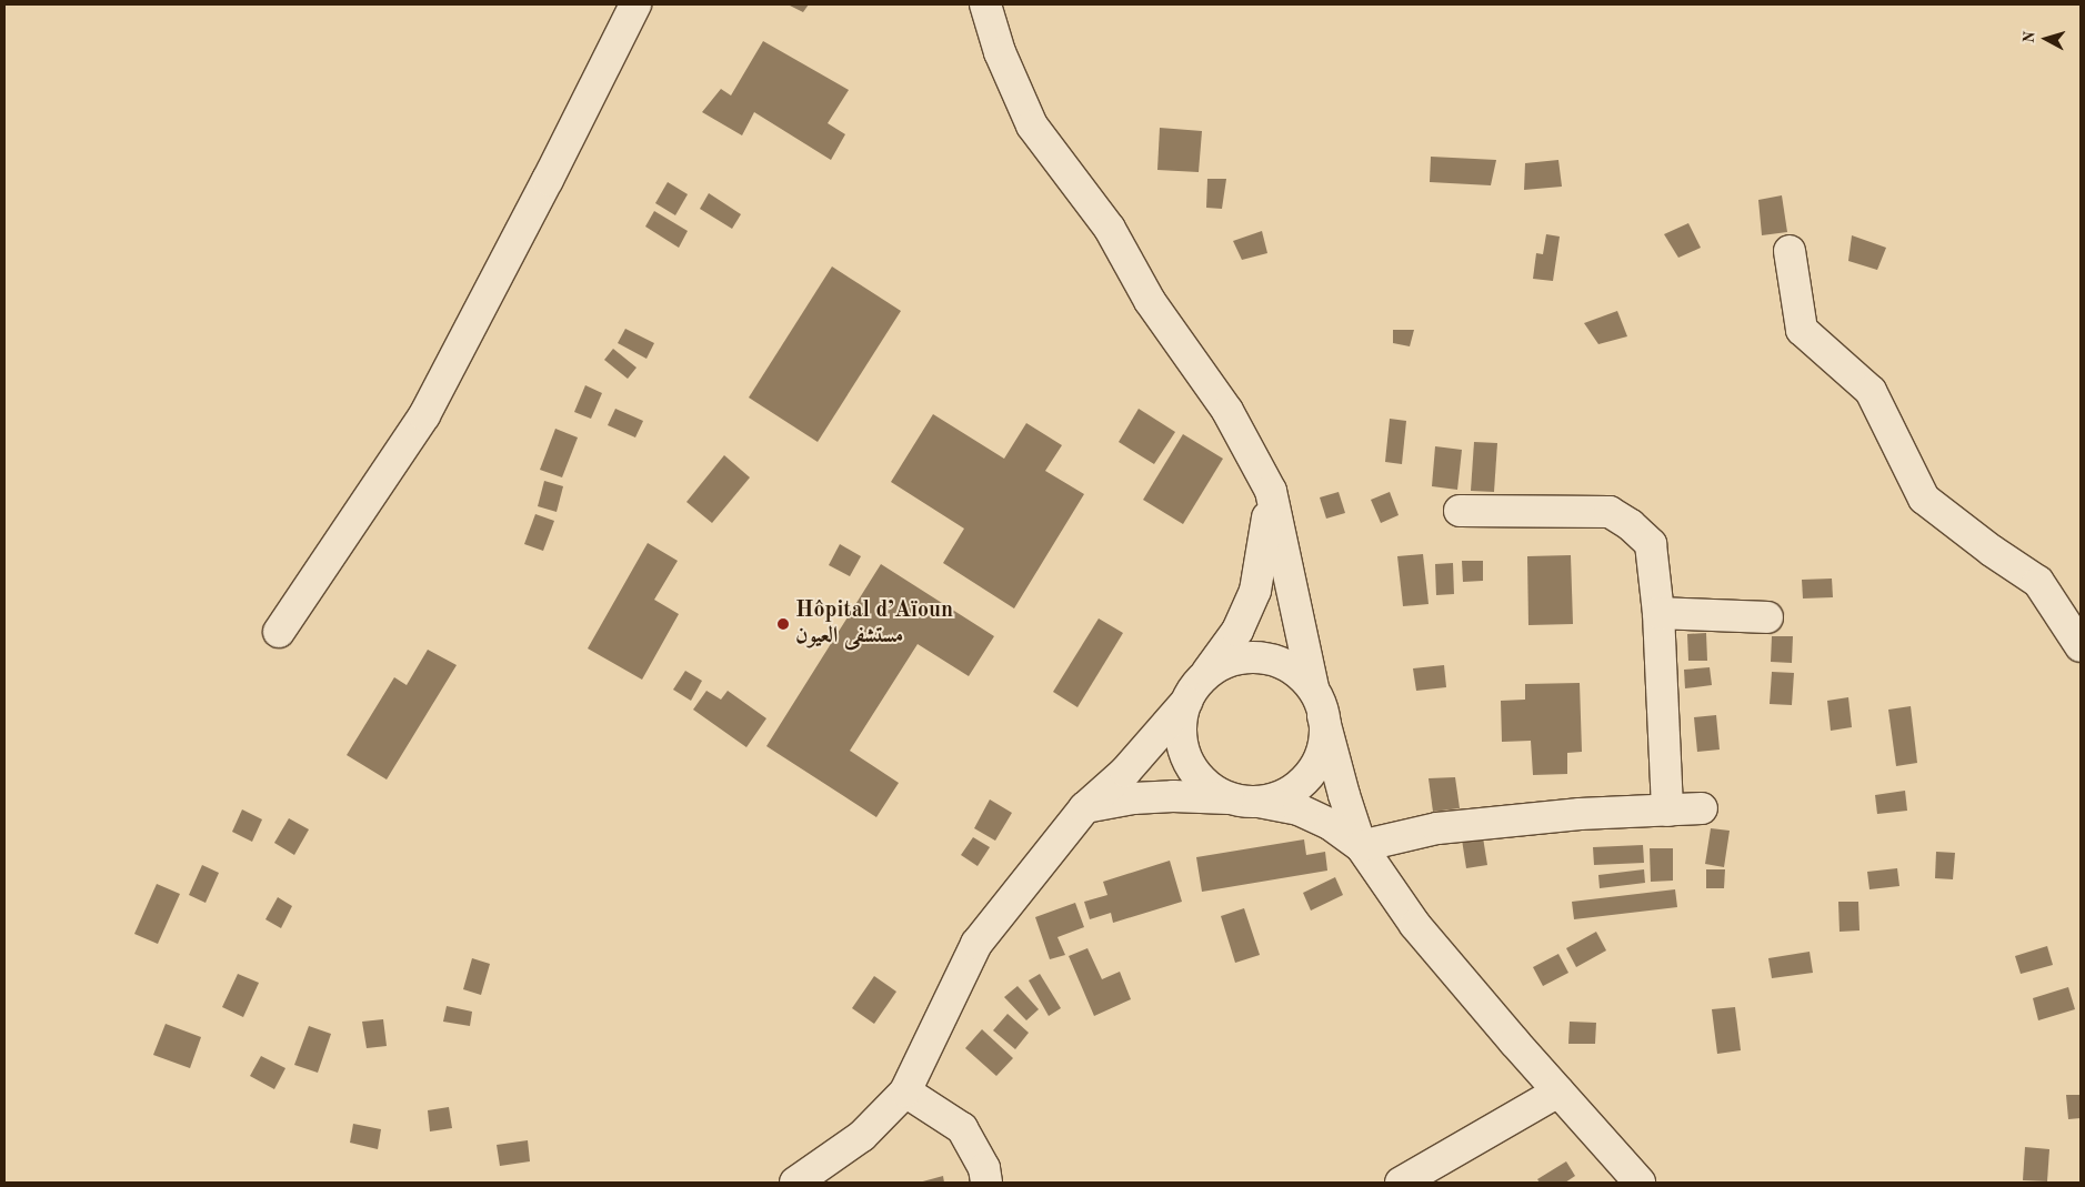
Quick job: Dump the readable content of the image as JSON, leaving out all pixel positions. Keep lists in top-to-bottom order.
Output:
{
  "places": ["Hôpital d’Aïoun مستشفى العيون"],
  "north": "left"
}
